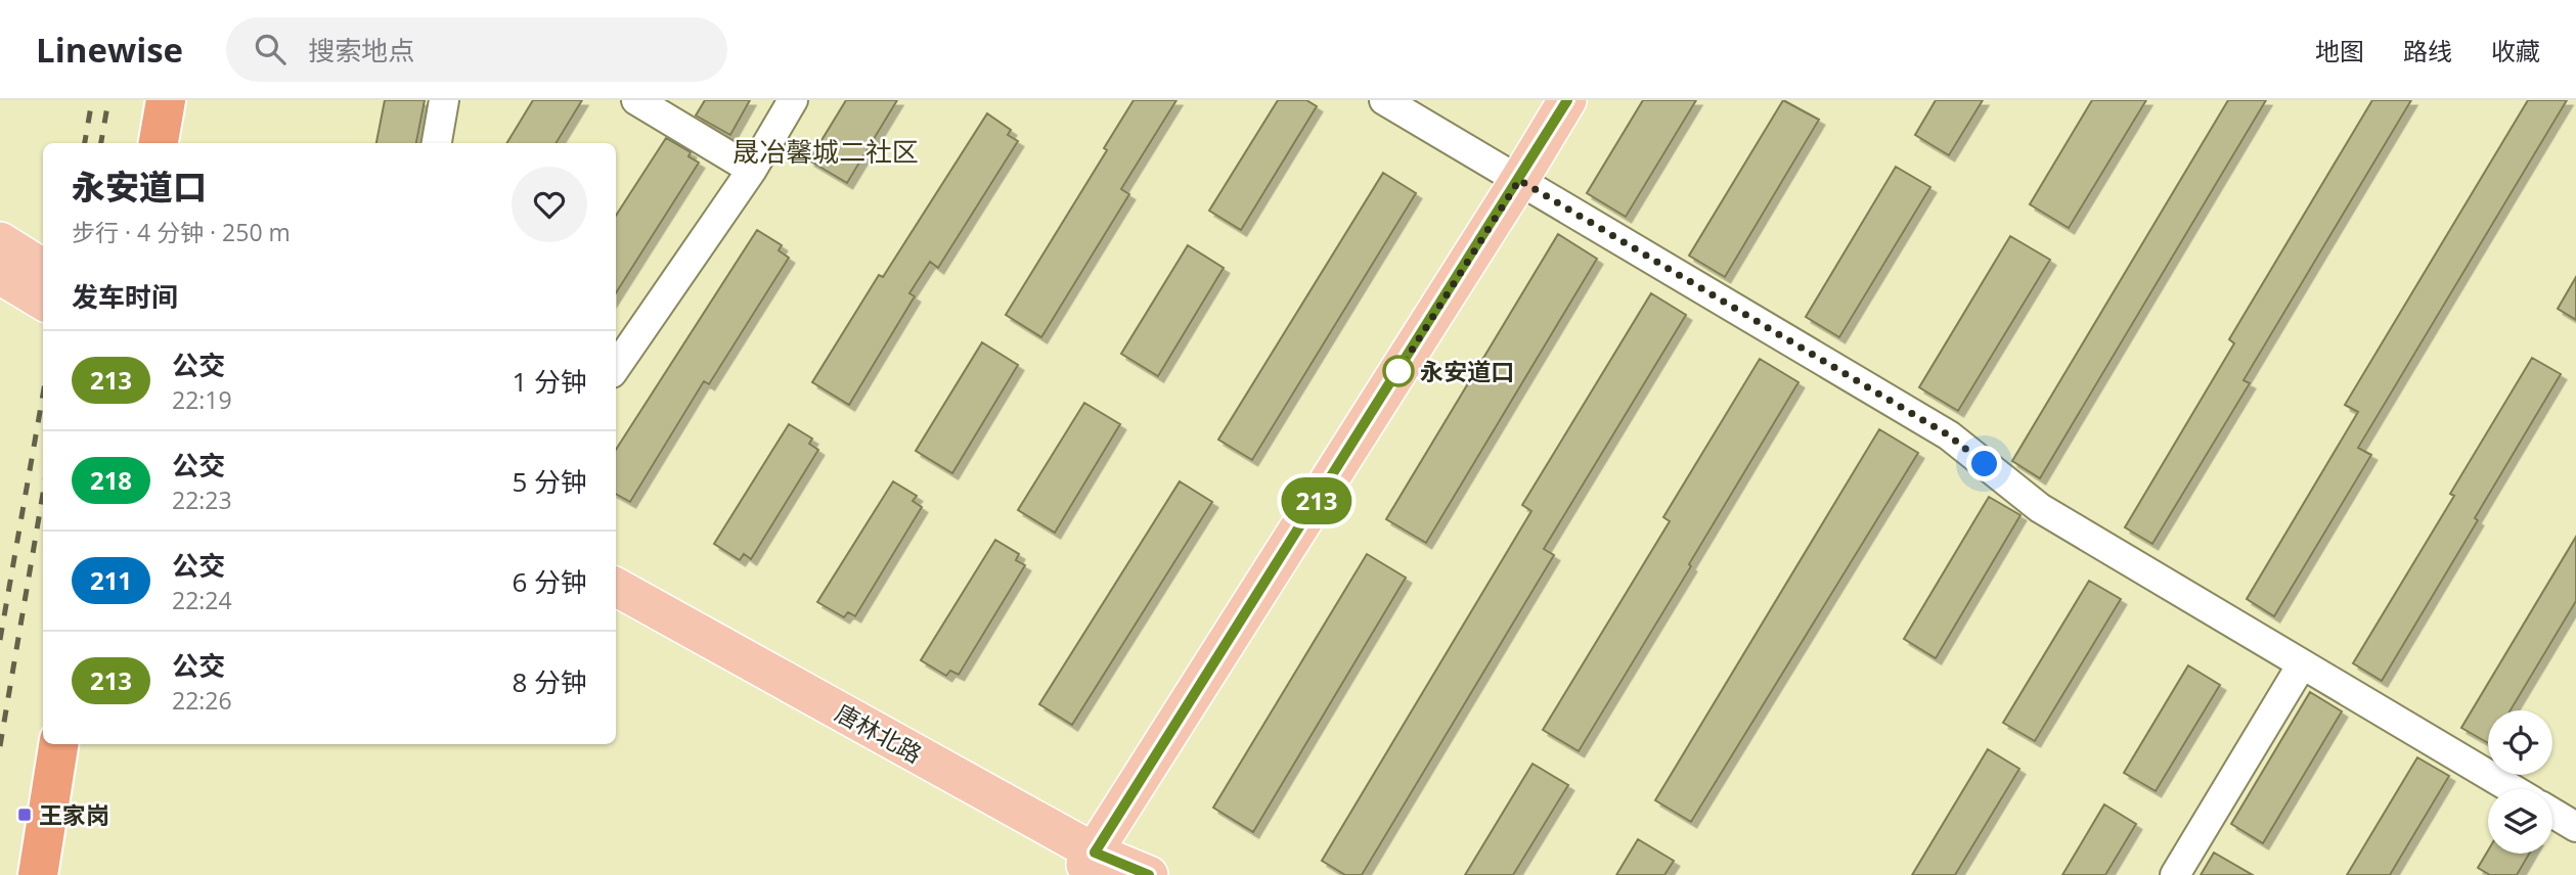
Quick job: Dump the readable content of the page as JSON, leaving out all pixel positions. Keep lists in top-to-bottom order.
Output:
{
  "streets": {
    "main road": ["唐林北路"]
  },
  "districts": ["晟冶馨城二社区"],
  "places": {
    "other": ["永安道口"],
    "transit": ["王家岗"]
  },
  "lines": ["bus line 213"],
  "page": {
    "header": "Linewise",
    "search": "搜索地点",
    "nav": ["地图", "路线", "收藏"],
    "on_map": "213",
    "heading": [
      ["永安道口", "步行 · 4 分钟 · 250 m"],
      "发车时间"
    ],
    "list": [
      {
        "mark": "213",
        "name": "公交",
        "note": "22:19",
        "value": "1 分钟"
      },
      {
        "mark": "218",
        "name": "公交",
        "note": "22:23",
        "value": "5 分钟"
      },
      {
        "mark": "211",
        "name": "公交",
        "note": "22:24",
        "value": "6 分钟"
      },
      {
        "mark": "213",
        "name": "公交",
        "note": "22:26",
        "value": "8 分钟"
      }
    ]
  }
}
